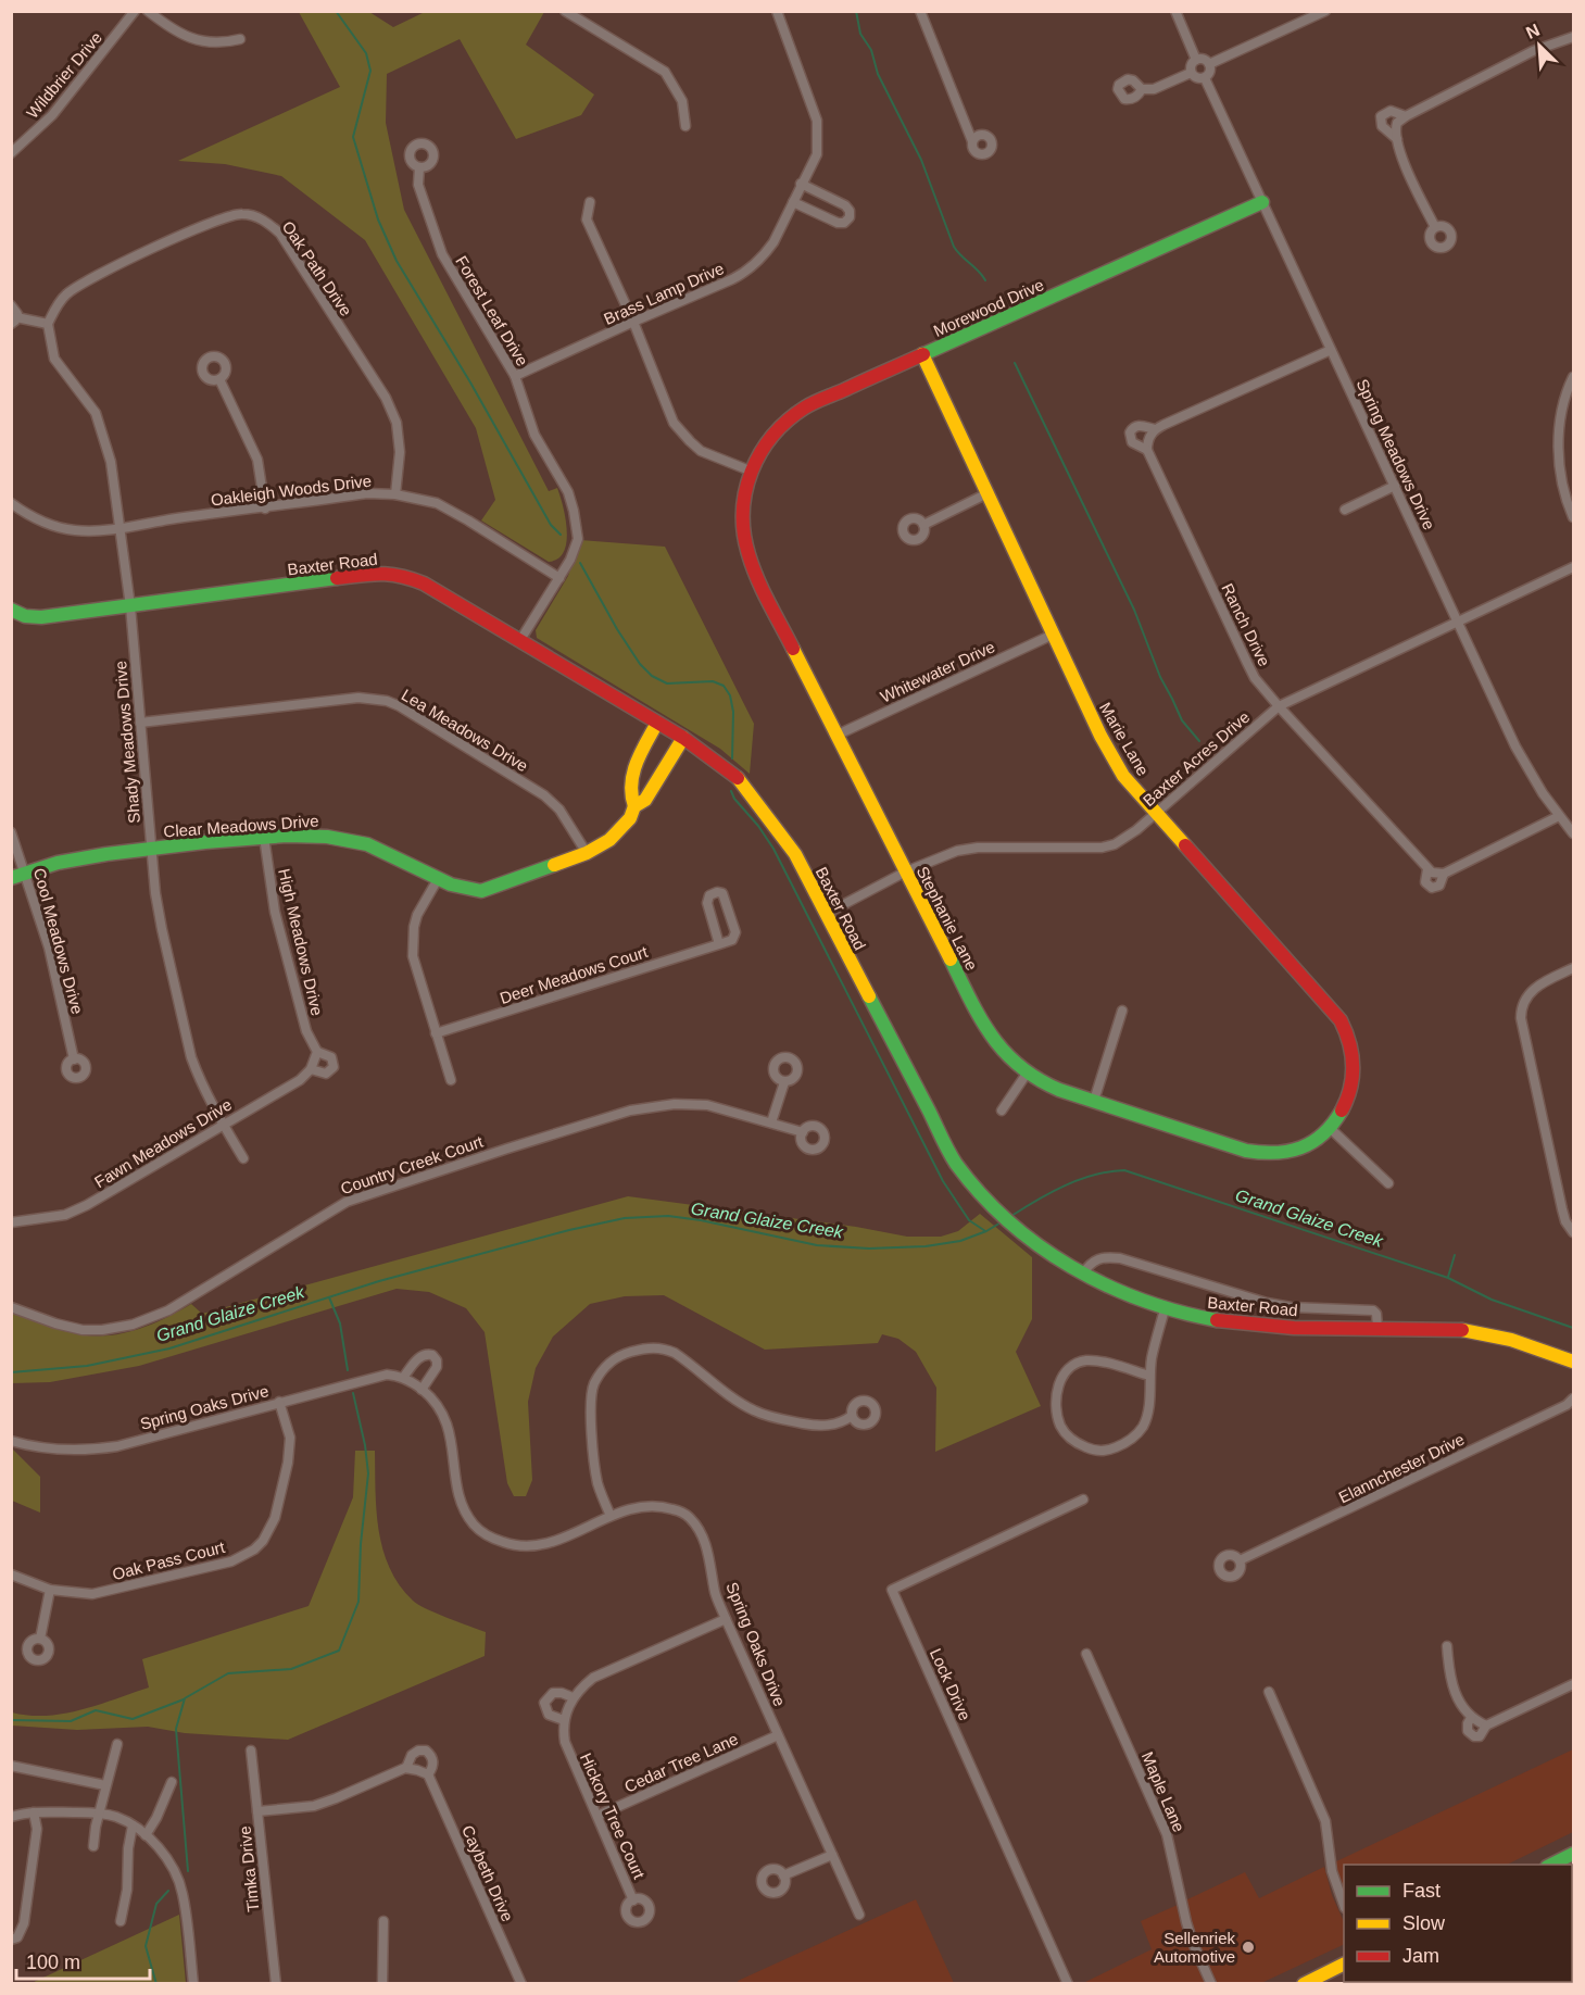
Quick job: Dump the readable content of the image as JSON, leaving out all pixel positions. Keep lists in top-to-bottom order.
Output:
{
  "streets": {
    "main road": [
      "Morewood Drive",
      "Baxter Road",
      "Marie Lane",
      "Clear Meadows Drive",
      "Stephanie Lane"
    ],
    "street": [
      "Wildbrier Drive",
      "Oak Path Drive",
      "Brass Lamp Drive",
      "Forest Leaf Drive",
      "Spring Meadows Drive",
      "Oakleigh Woods Drive",
      "Ranch Drive",
      "Whitewater Drive",
      "Lea Meadows Drive",
      "Shady Meadows Drive",
      "Baxter Acres Drive",
      "Cool Meadows Drive",
      "High Meadows Drive",
      "Deer Meadows Court",
      "Fawn Meadows Drive",
      "Country Creek Court",
      "Spring Oaks Drive",
      "Elannchester Drive",
      "Oak Pass Court",
      "Lock Drive",
      "Cedar Tree Lane",
      "Maple Lane",
      "Hickory Tree Court",
      "Timka Drive",
      "Caybeth Drive"
    ]
  },
  "crossings": [
    ["Oak Path Drive", "Oakleigh Woods Drive"],
    ["Oak Path Drive", "Shady Meadows Drive"],
    ["Brass Lamp Drive", "Forest Leaf Drive"],
    ["Morewood Drive", "Spring Meadows Drive"],
    ["Morewood Drive", "Marie Lane"],
    ["Morewood Drive", "Stephanie Lane"],
    ["Forest Leaf Drive", "Oakleigh Woods Drive"],
    ["Forest Leaf Drive", "Baxter Road"],
    ["Spring Meadows Drive", "Baxter Acres Drive"],
    ["Oakleigh Woods Drive", "Shady Meadows Drive"],
    ["Baxter Road", "Shady Meadows Drive"],
    ["Baxter Road", "Baxter Acres Drive"],
    ["Baxter Road", "Clear Meadows Drive"],
    ["Ranch Drive", "Baxter Acres Drive"],
    ["Whitewater Drive", "Marie Lane"],
    ["Whitewater Drive", "Stephanie Lane"],
    ["Lea Meadows Drive", "Shady Meadows Drive"],
    ["Lea Meadows Drive", "Clear Meadows Drive"],
    ["Marie Lane", "Baxter Acres Drive"],
    ["Marie Lane", "Stephanie Lane"],
    ["Shady Meadows Drive", "Clear Meadows Drive"],
    ["Shady Meadows Drive", "Fawn Meadows Drive"],
    ["Baxter Acres Drive", "Stephanie Lane"],
    ["Clear Meadows Drive", "Cool Meadows Drive"],
    ["Clear Meadows Drive", "High Meadows Drive"],
    ["High Meadows Drive", "Fawn Meadows Drive"],
    ["Spring Oaks Drive", "Oak Pass Court"],
    ["Spring Oaks Drive", "Cedar Tree Lane"],
    ["Cedar Tree Lane", "Hickory Tree Court"],
    ["Timka Drive", "Caybeth Drive"]
  ],
  "water": ["Grand Glaize Creek"],
  "places": ["Sellenriek Automotive"],
  "legend": ["Fast", "Slow", "Jam"],
  "scale_bar": "100 m",
  "north": "top left"
}
